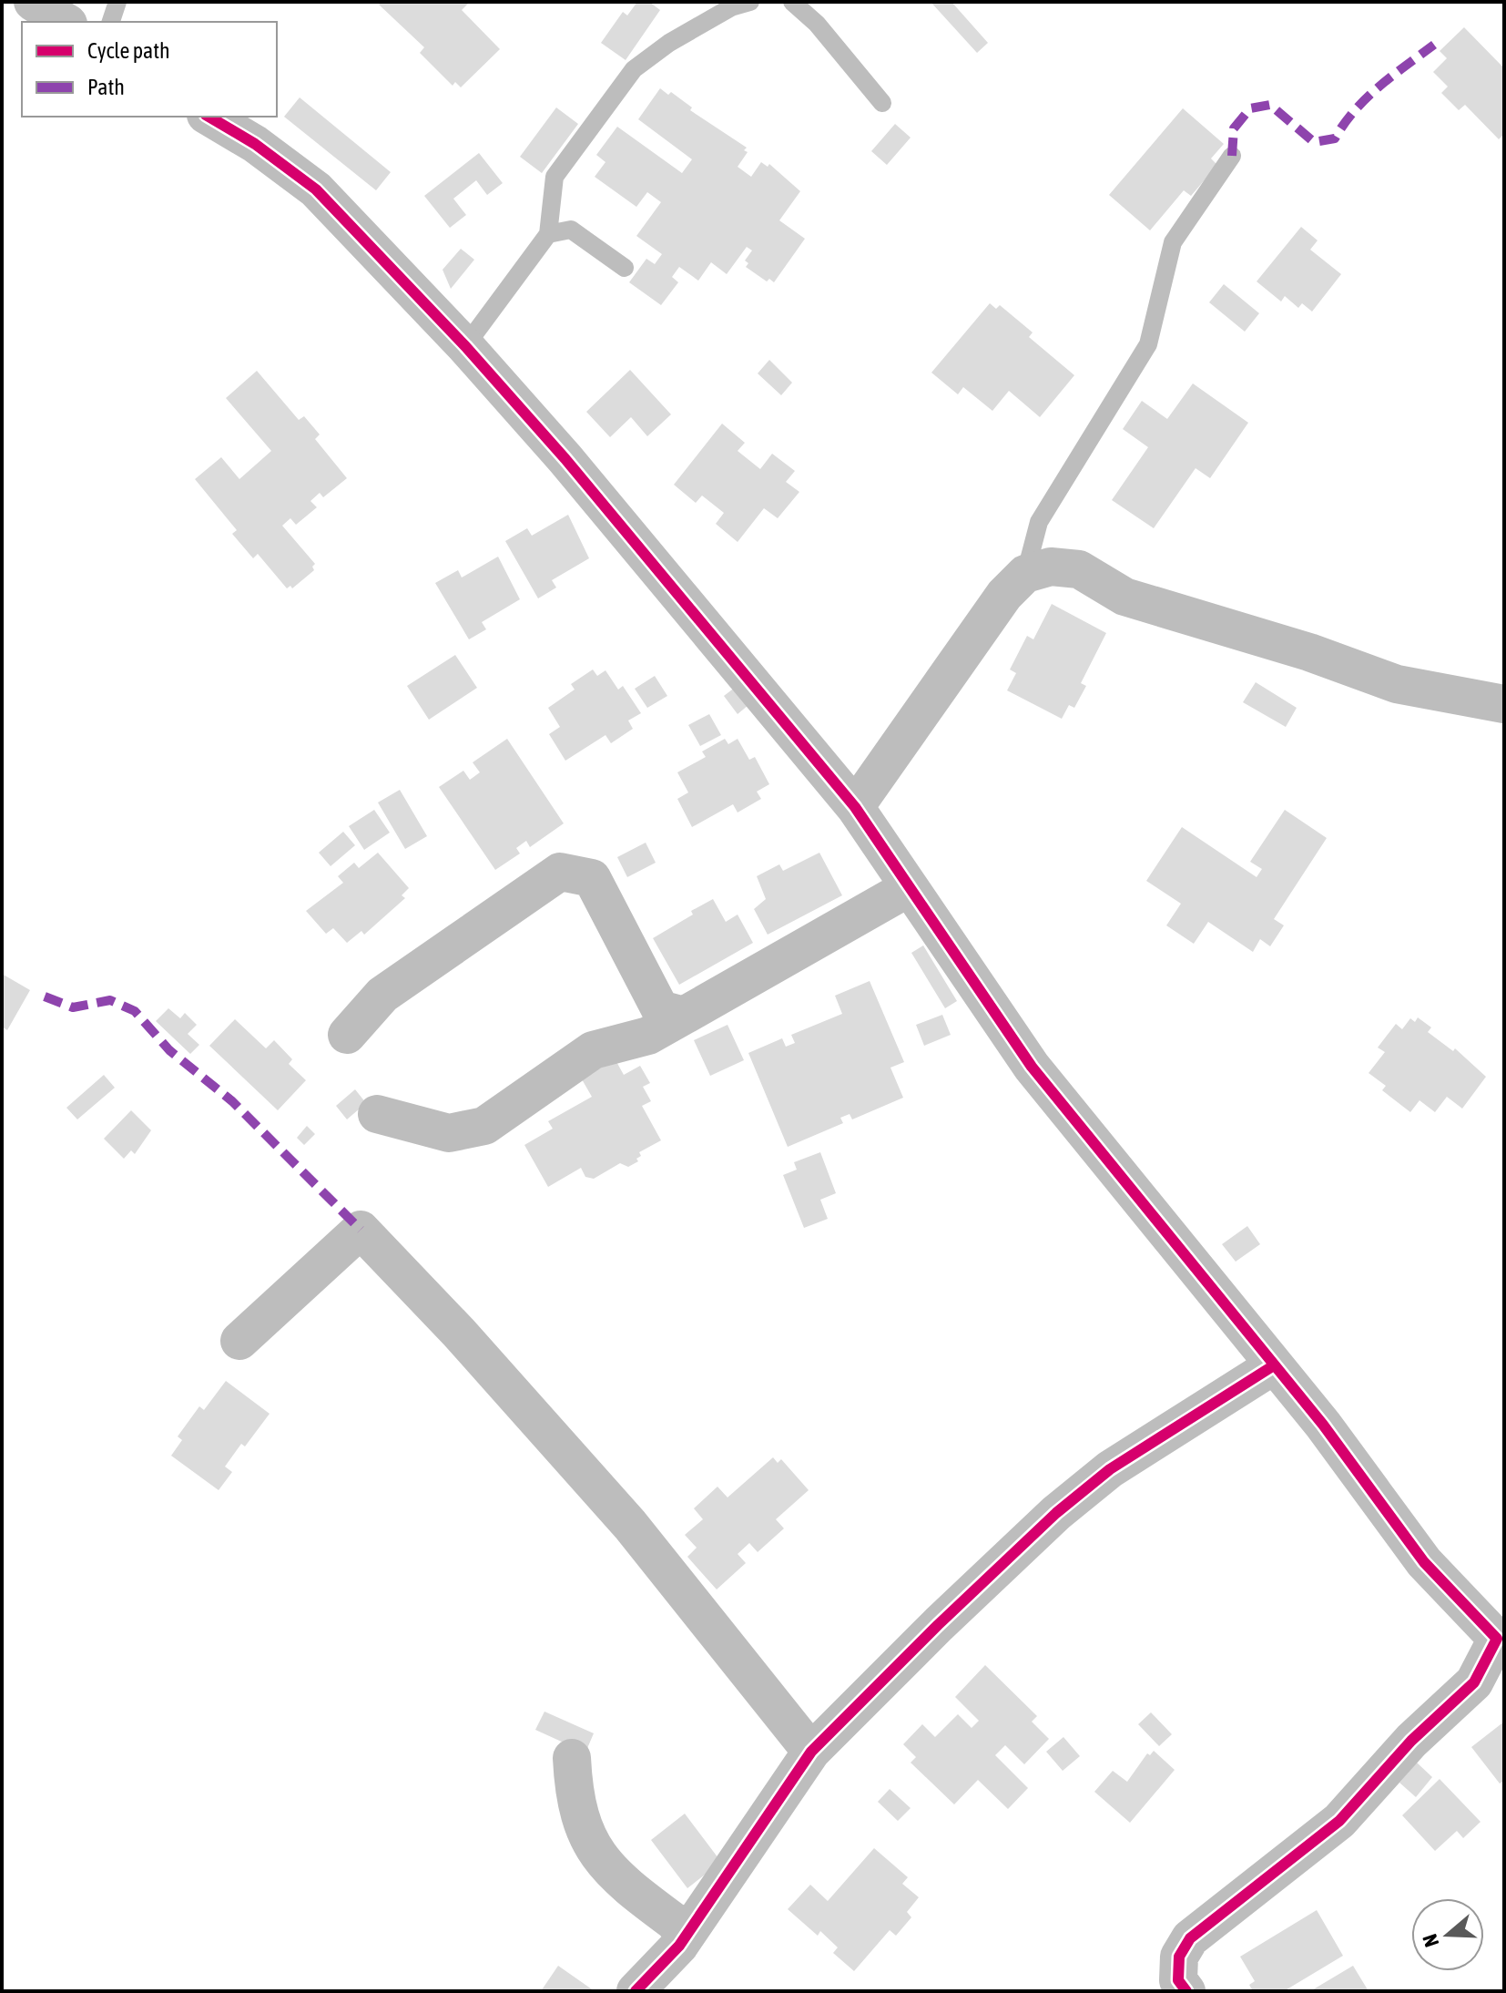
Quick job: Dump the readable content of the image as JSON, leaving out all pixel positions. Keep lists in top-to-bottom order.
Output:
{
  "legend": ["Cycle path", "Path"],
  "north": "left"
}
